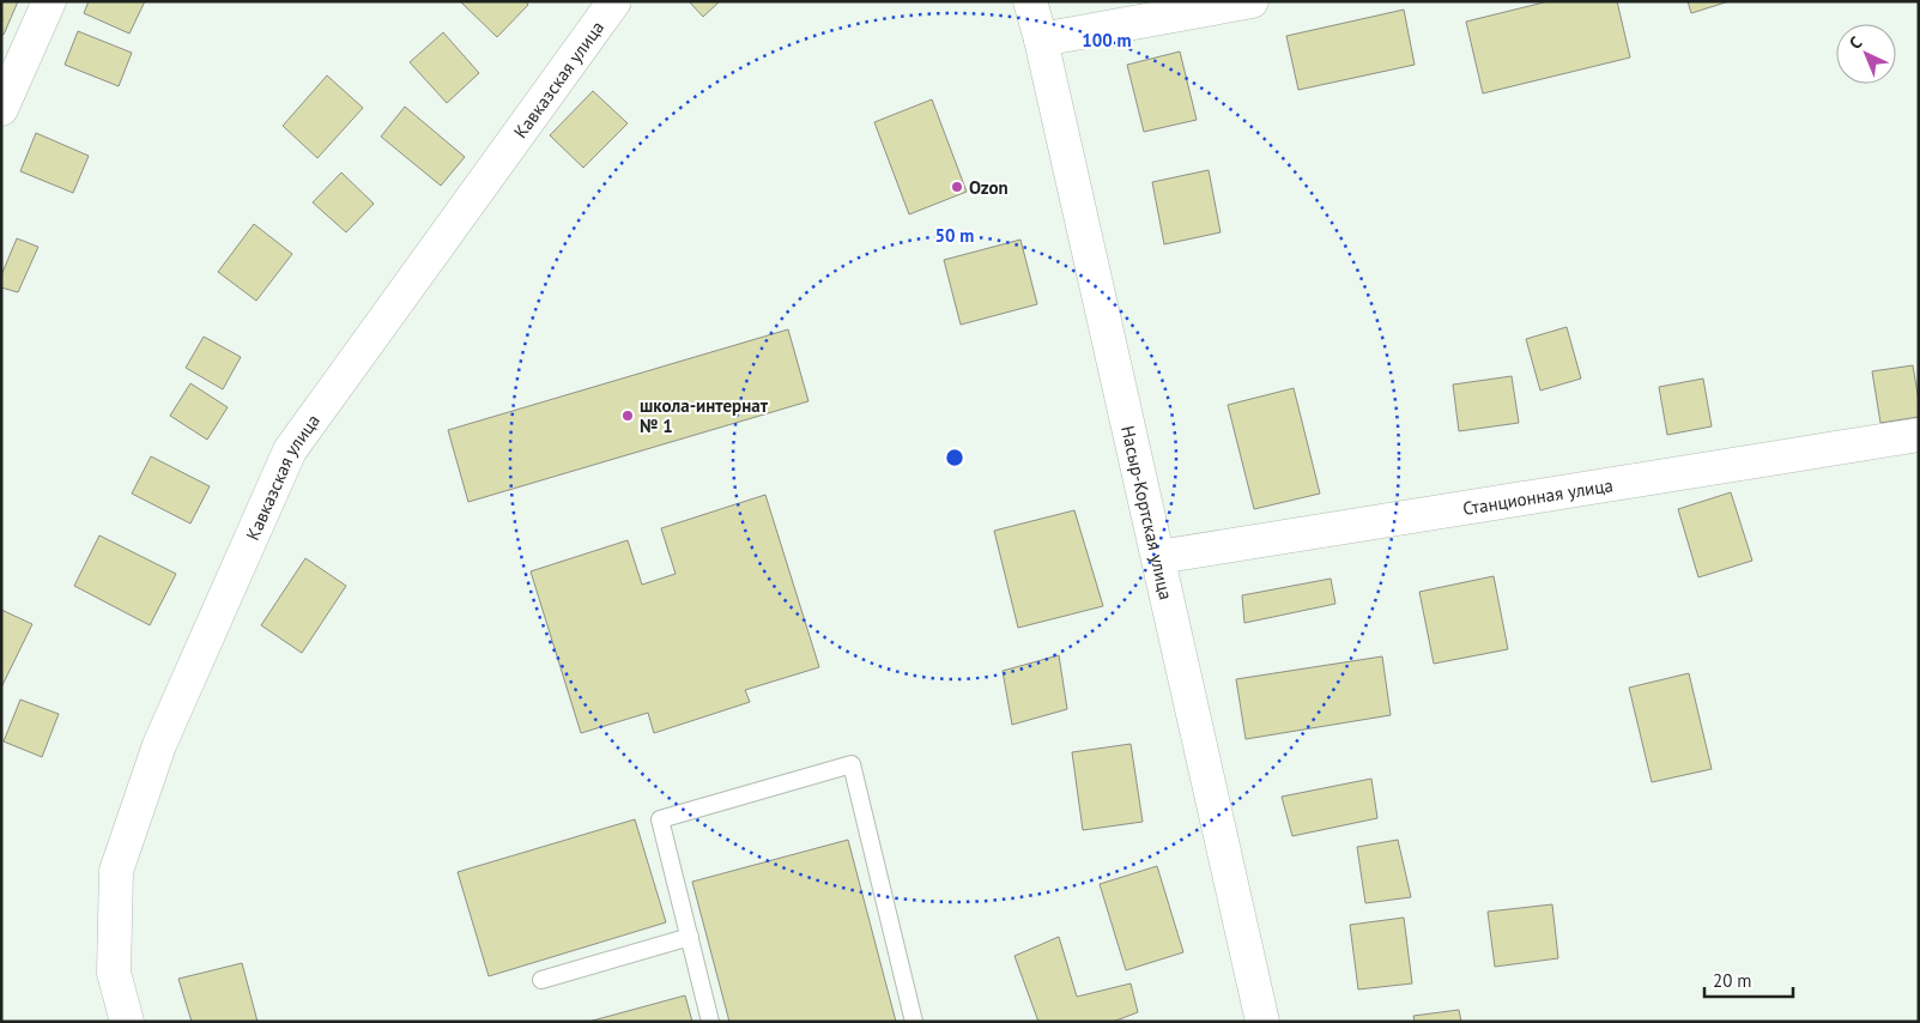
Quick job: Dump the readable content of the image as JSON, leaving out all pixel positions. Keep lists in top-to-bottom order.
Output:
{
  "streets": {
    "street": ["Кавказская улица", "Станционная улица", "Насыр-Кортская улица"]
  },
  "crossings": [
    ["Станционная улица", "Насыр-Кортская улица"]
  ],
  "places": ["Ozon", "школа-интернат № 1"],
  "scale_bar": "20 m",
  "north": "top left",
  "rings": ["100 m", "50 m"]
}
